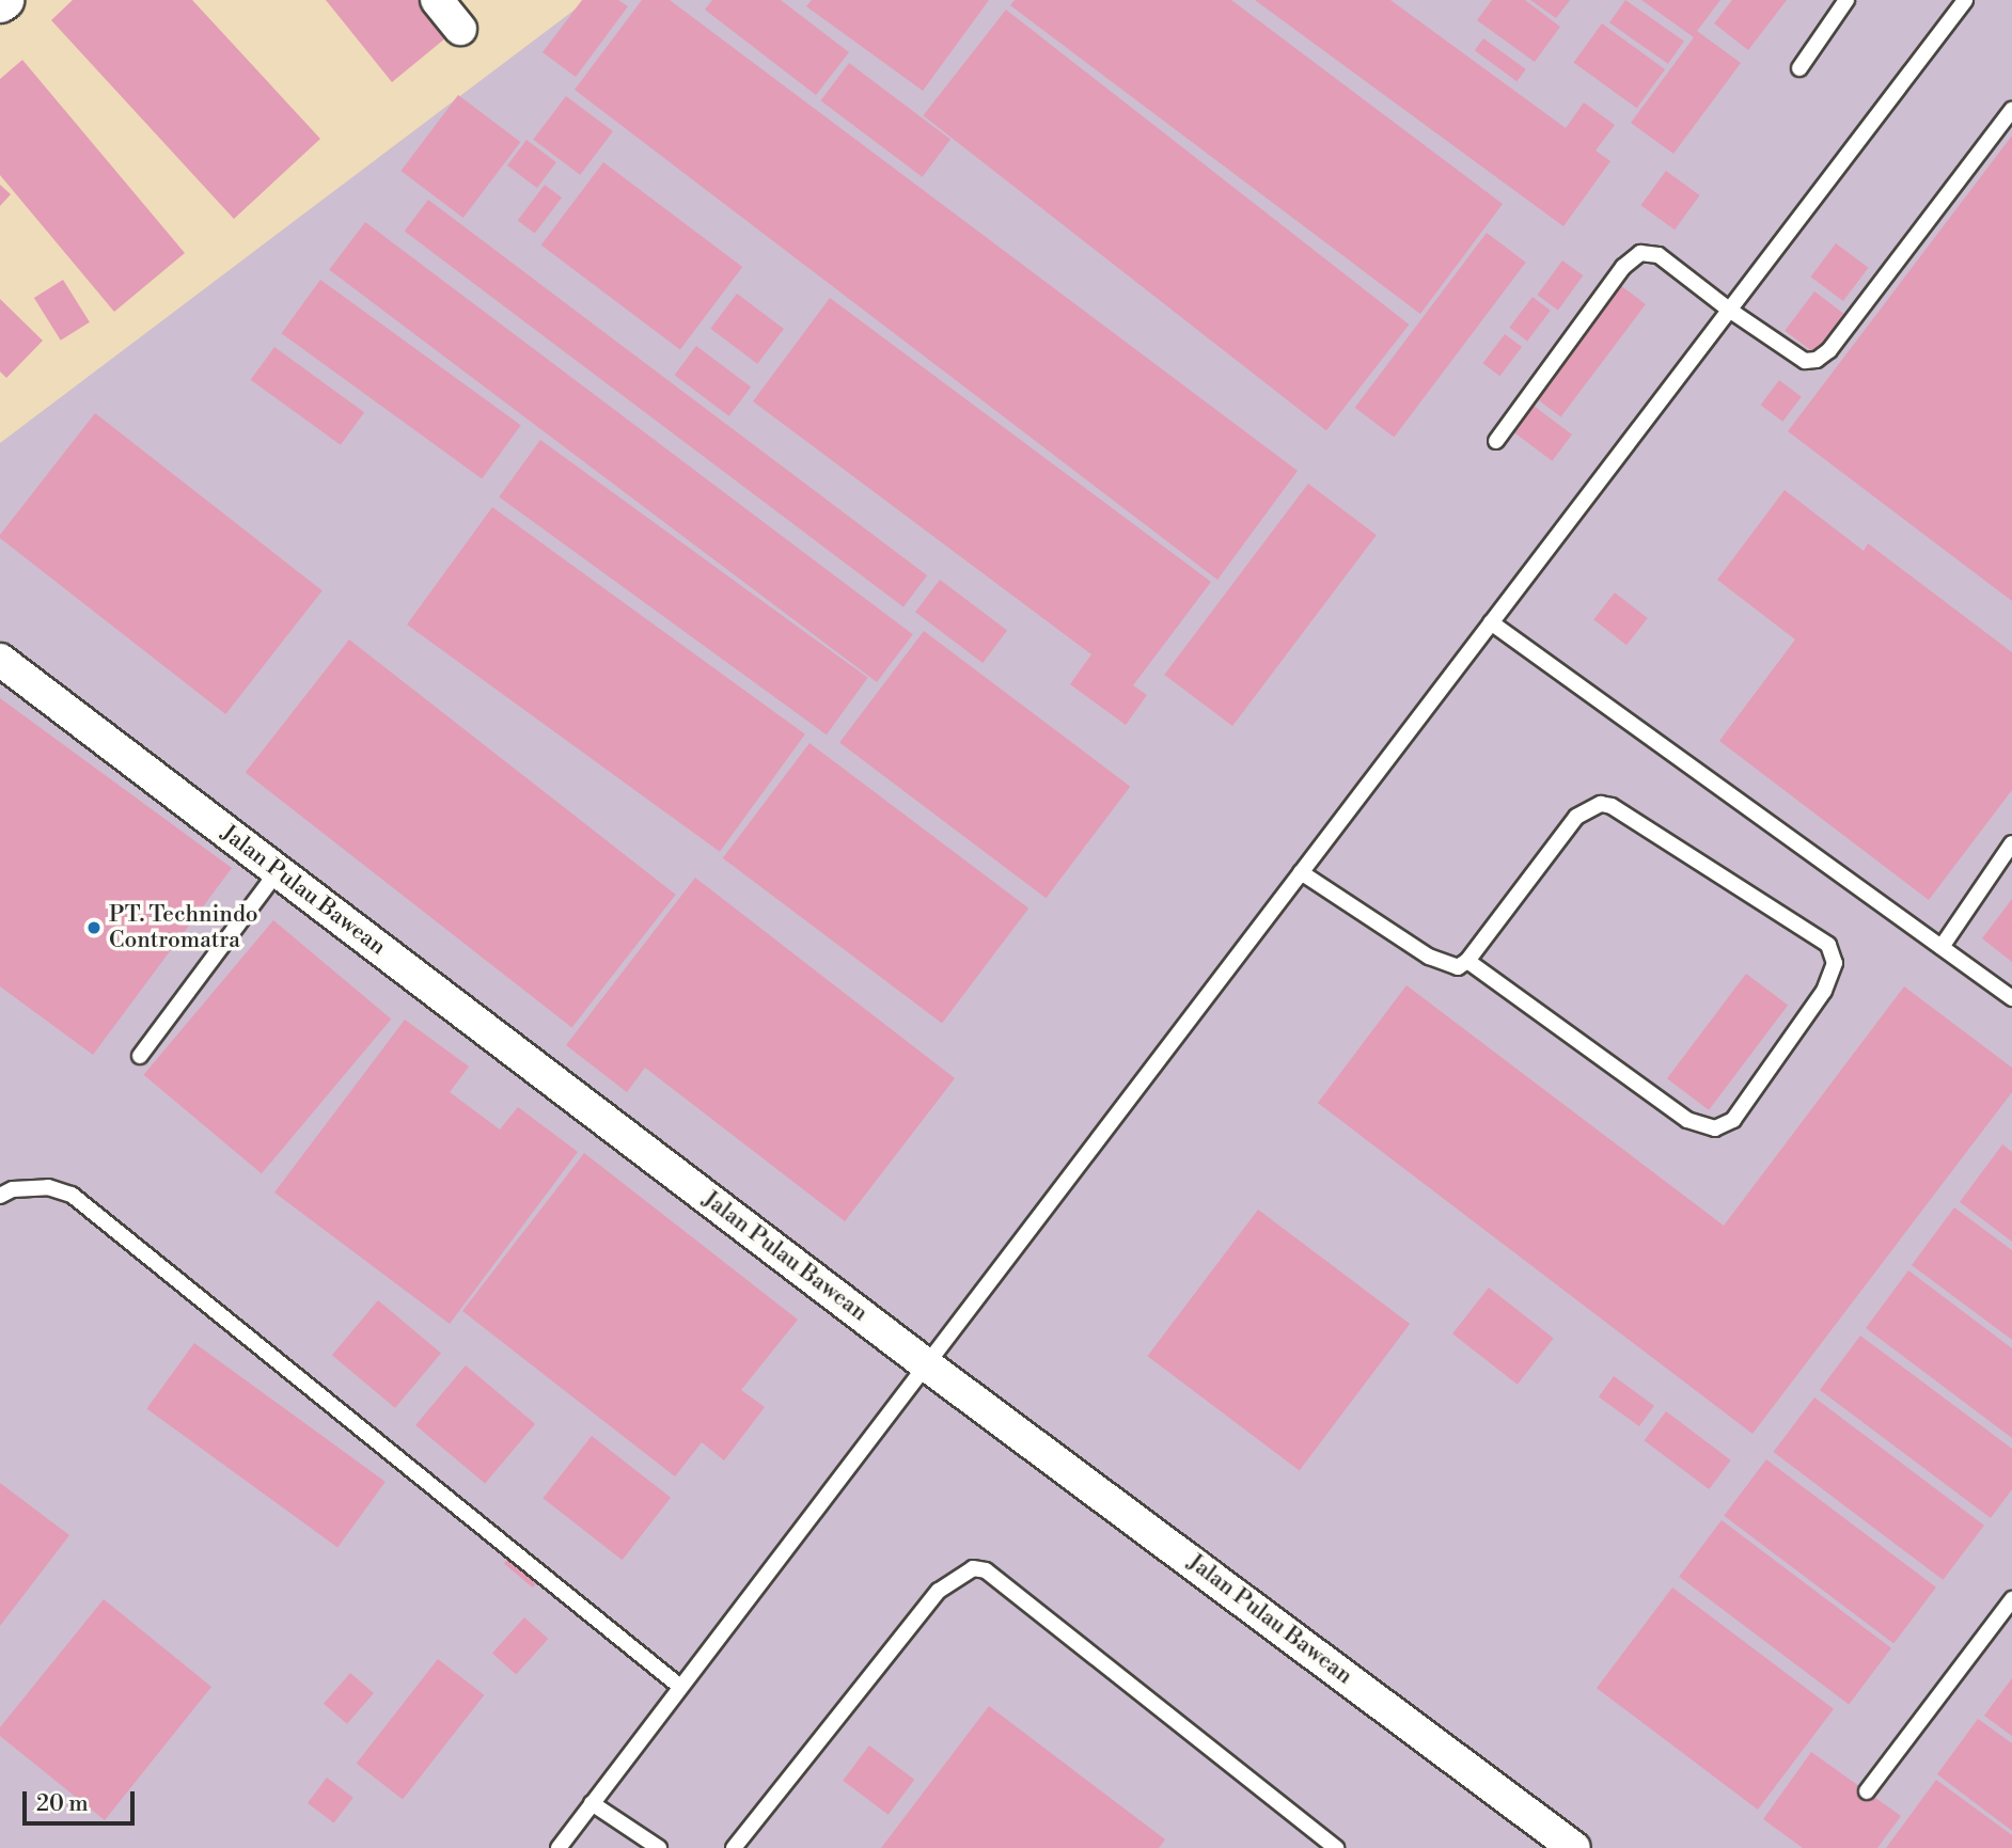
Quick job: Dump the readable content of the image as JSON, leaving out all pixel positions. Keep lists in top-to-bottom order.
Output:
{
  "streets": {
    "street": ["Jalan Pulau Bawean"]
  },
  "places": ["PT. Technindo Contromatra"],
  "scale_bar": "20 m"
}
